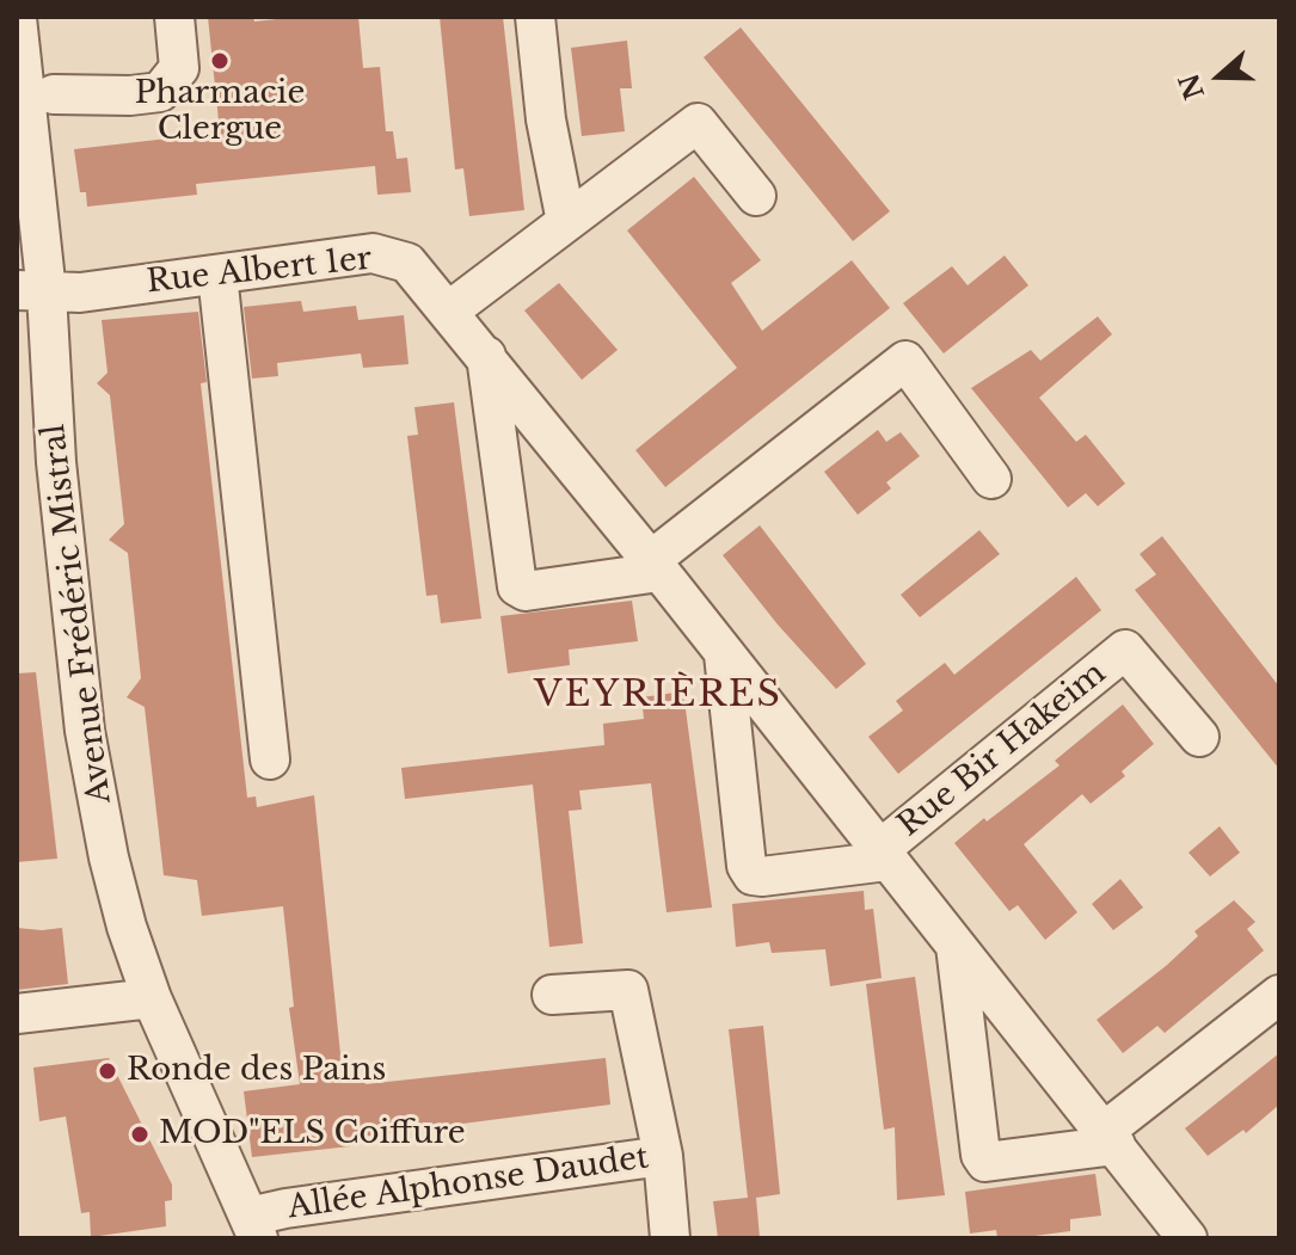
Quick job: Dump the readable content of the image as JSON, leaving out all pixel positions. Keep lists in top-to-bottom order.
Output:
{
  "streets": {
    "street": [
      "Rue Albert 1er",
      "Avenue Frédéric Mistral",
      "Rue Bir Hakeim",
      "Allée Alphonse Daudet"
    ]
  },
  "crossings": [
    ["Rue Albert 1er", "Avenue Frédéric Mistral"],
    ["Rue Albert 1er", "Rue Bir Hakeim"],
    ["Avenue Frédéric Mistral", "Allée Alphonse Daudet"]
  ],
  "districts": ["VEYRIÈRES"],
  "places": ["Pharmacie Clergue", "Ronde des Pains", "MOD\"ELS Coiffure"],
  "north": "left"
}
